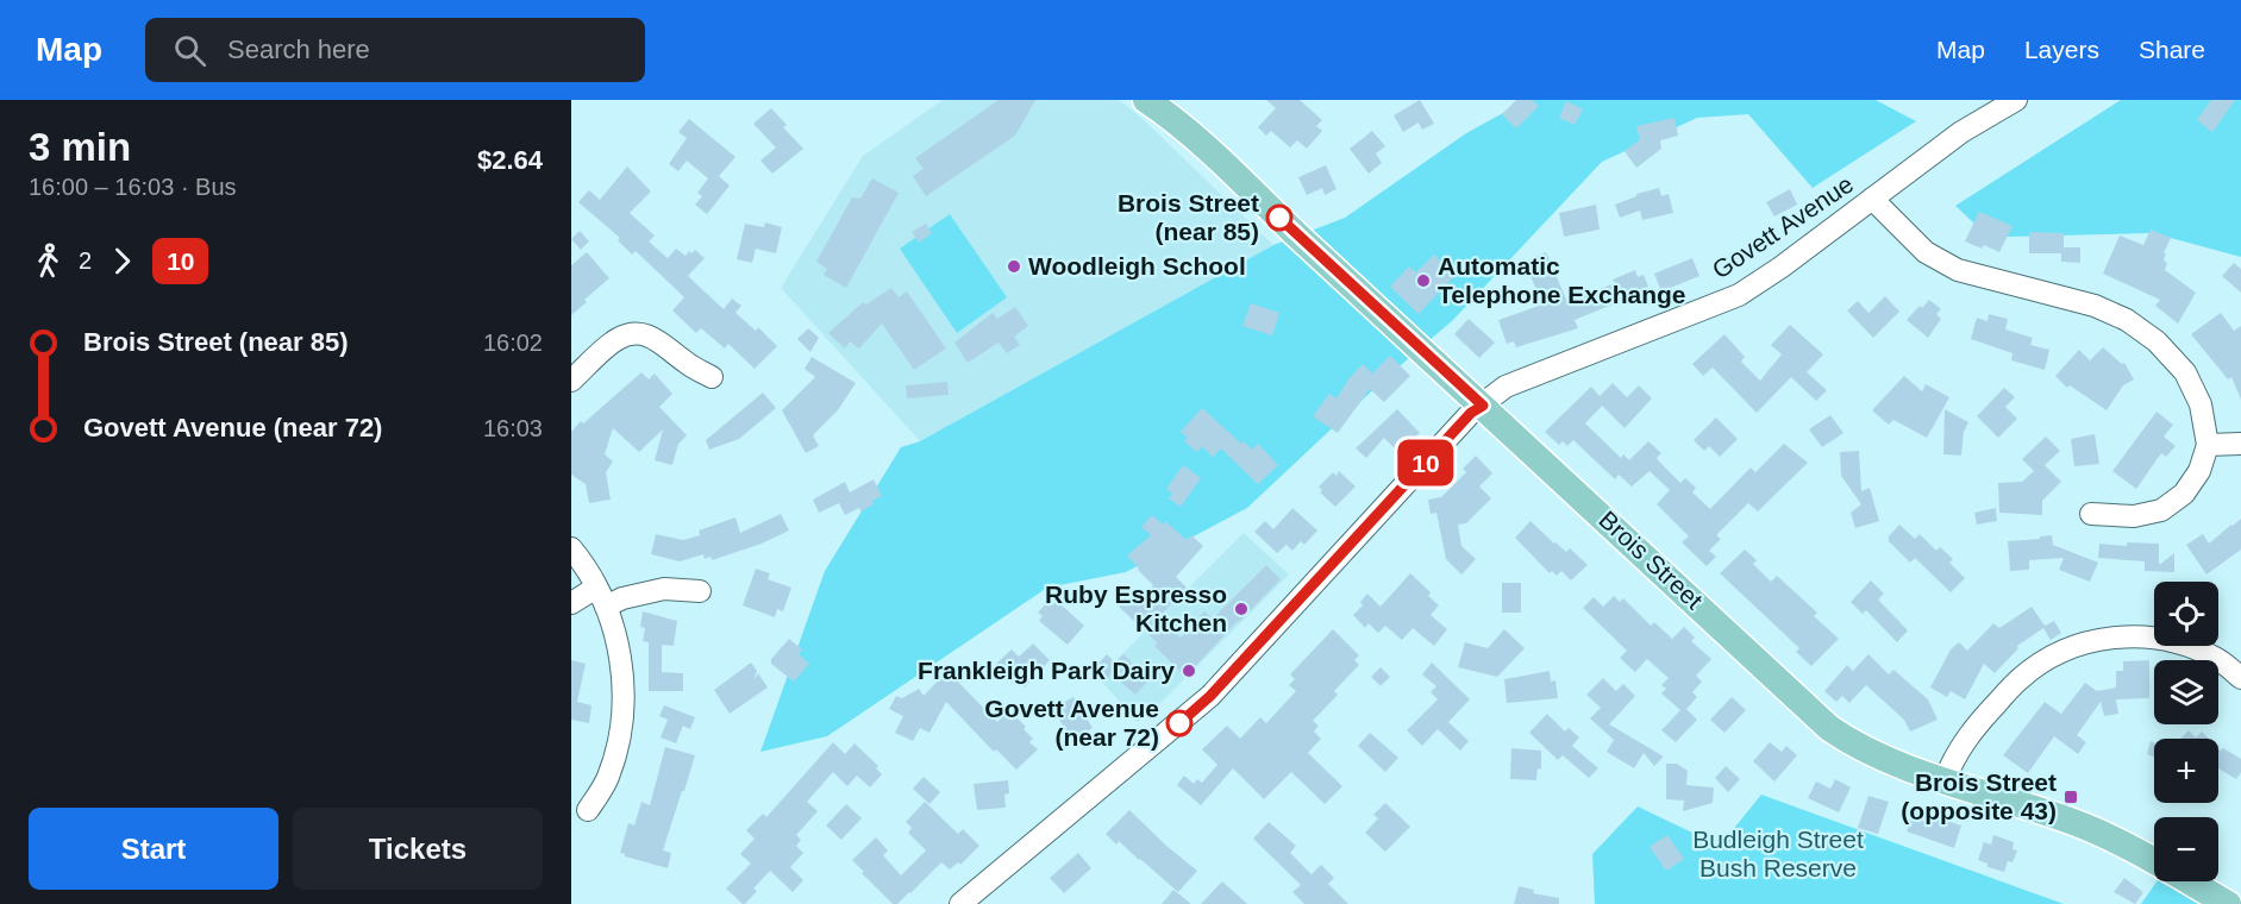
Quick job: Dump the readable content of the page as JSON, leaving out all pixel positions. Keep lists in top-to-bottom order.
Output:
{
  "streets": {
    "main road": ["Brois Street"],
    "street": ["Govett Avenue"]
  },
  "crossings": [
    ["Govett Avenue", "Brois Street"]
  ],
  "parks": ["Budleigh Street Bush Reserve"],
  "places": {
    "other": [
      "Brois Street (near 85)",
      "Woodleigh School",
      "Automatic Telephone Exchange",
      "Ruby Espresso Kitchen",
      "Frankleigh Park Dairy",
      "Govett Avenue (near 72)"
    ],
    "transit": ["Brois Street (opposite 43)"]
  },
  "lines": ["bus line 10"],
  "page": {
    "header": "Map",
    "search": "Search here",
    "nav": ["Map", "Layers", "Share"],
    "heading": ["3 min", "16:00 – 16:03 · Bus", "$2.64"],
    "on_map": "10",
    "legs": ["2", "10"],
    "list": [
      {
        "name": "Brois Street (near 85)",
        "value": "16:02"
      },
      {
        "name": "Govett Avenue (near 72)",
        "value": "16:03"
      }
    ],
    "map_buttons": ["+", "−"],
    "buttons": ["Start", "Tickets"]
  }
}
